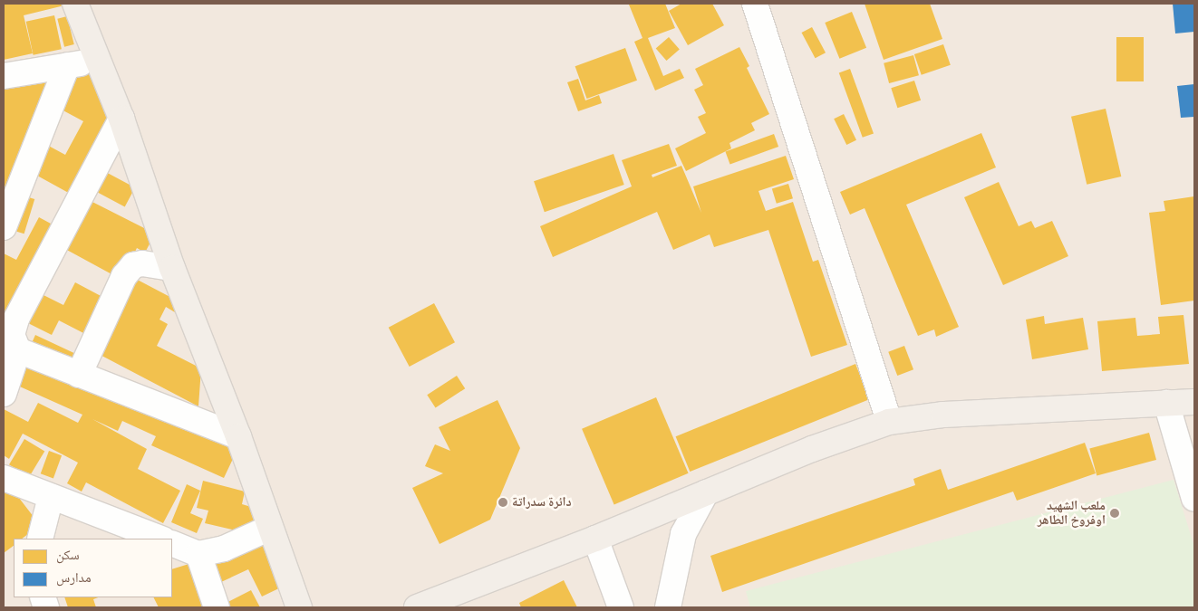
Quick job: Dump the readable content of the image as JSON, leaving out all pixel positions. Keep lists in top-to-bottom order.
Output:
{
  "places": ["دائرة سدراتة", "ملعب الشهيد اوفروخ الطاهر"],
  "legend": ["سكن", "مدارس"]
}
